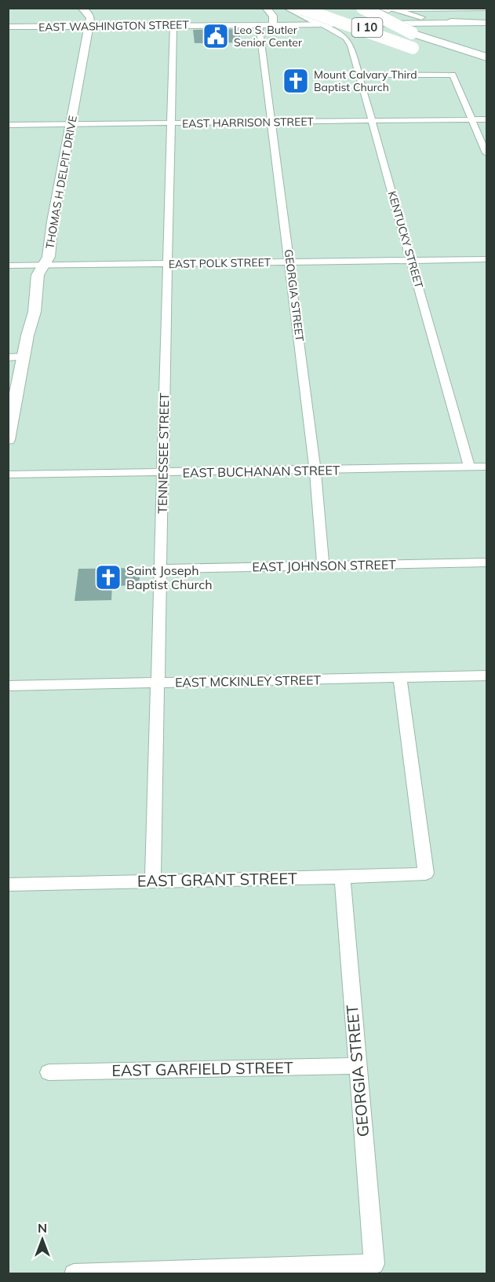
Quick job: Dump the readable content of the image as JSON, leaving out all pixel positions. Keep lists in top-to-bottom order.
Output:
{
  "streets": {
    "highway": ["I 10"],
    "main road": ["EAST WASHINGTON STREET", "THOMAS H DELPIT DRIVE"],
    "street": [
      "EAST HARRISON STREET",
      "KENTUCKY STREET",
      "EAST POLK STREET",
      "GEORGIA STREET",
      "TENNESSEE STREET",
      "EAST BUCHANAN STREET",
      "EAST JOHNSON STREET",
      "EAST MCKINLEY STREET",
      "EAST GRANT STREET",
      "EAST GARFIELD STREET"
    ]
  },
  "crossings": [
    ["EAST WASHINGTON STREET", "THOMAS H DELPIT DRIVE"],
    ["EAST WASHINGTON STREET", "KENTUCKY STREET"],
    ["EAST WASHINGTON STREET", "GEORGIA STREET"],
    ["EAST WASHINGTON STREET", "TENNESSEE STREET"],
    ["EAST HARRISON STREET", "THOMAS H DELPIT DRIVE"],
    ["EAST HARRISON STREET", "KENTUCKY STREET"],
    ["EAST HARRISON STREET", "GEORGIA STREET"],
    ["EAST HARRISON STREET", "TENNESSEE STREET"],
    ["THOMAS H DELPIT DRIVE", "EAST POLK STREET"],
    ["KENTUCKY STREET", "EAST POLK STREET"],
    ["KENTUCKY STREET", "EAST BUCHANAN STREET"],
    ["EAST POLK STREET", "GEORGIA STREET"],
    ["EAST POLK STREET", "TENNESSEE STREET"],
    ["GEORGIA STREET", "EAST BUCHANAN STREET"],
    ["GEORGIA STREET", "EAST JOHNSON STREET"],
    ["GEORGIA STREET", "EAST GRANT STREET"],
    ["GEORGIA STREET", "EAST GARFIELD STREET"],
    ["TENNESSEE STREET", "EAST BUCHANAN STREET"],
    ["TENNESSEE STREET", "EAST JOHNSON STREET"],
    ["TENNESSEE STREET", "EAST MCKINLEY STREET"],
    ["TENNESSEE STREET", "EAST GRANT STREET"],
    ["EAST MCKINLEY STREET", "EAST GRANT STREET"]
  ],
  "places": {
    "public building": ["Leo S. Butler Senior Center"],
    "church": ["Mount Calvary Third Baptist Church", "Saint Joseph Baptist Church"]
  },
  "north": "top"
}
